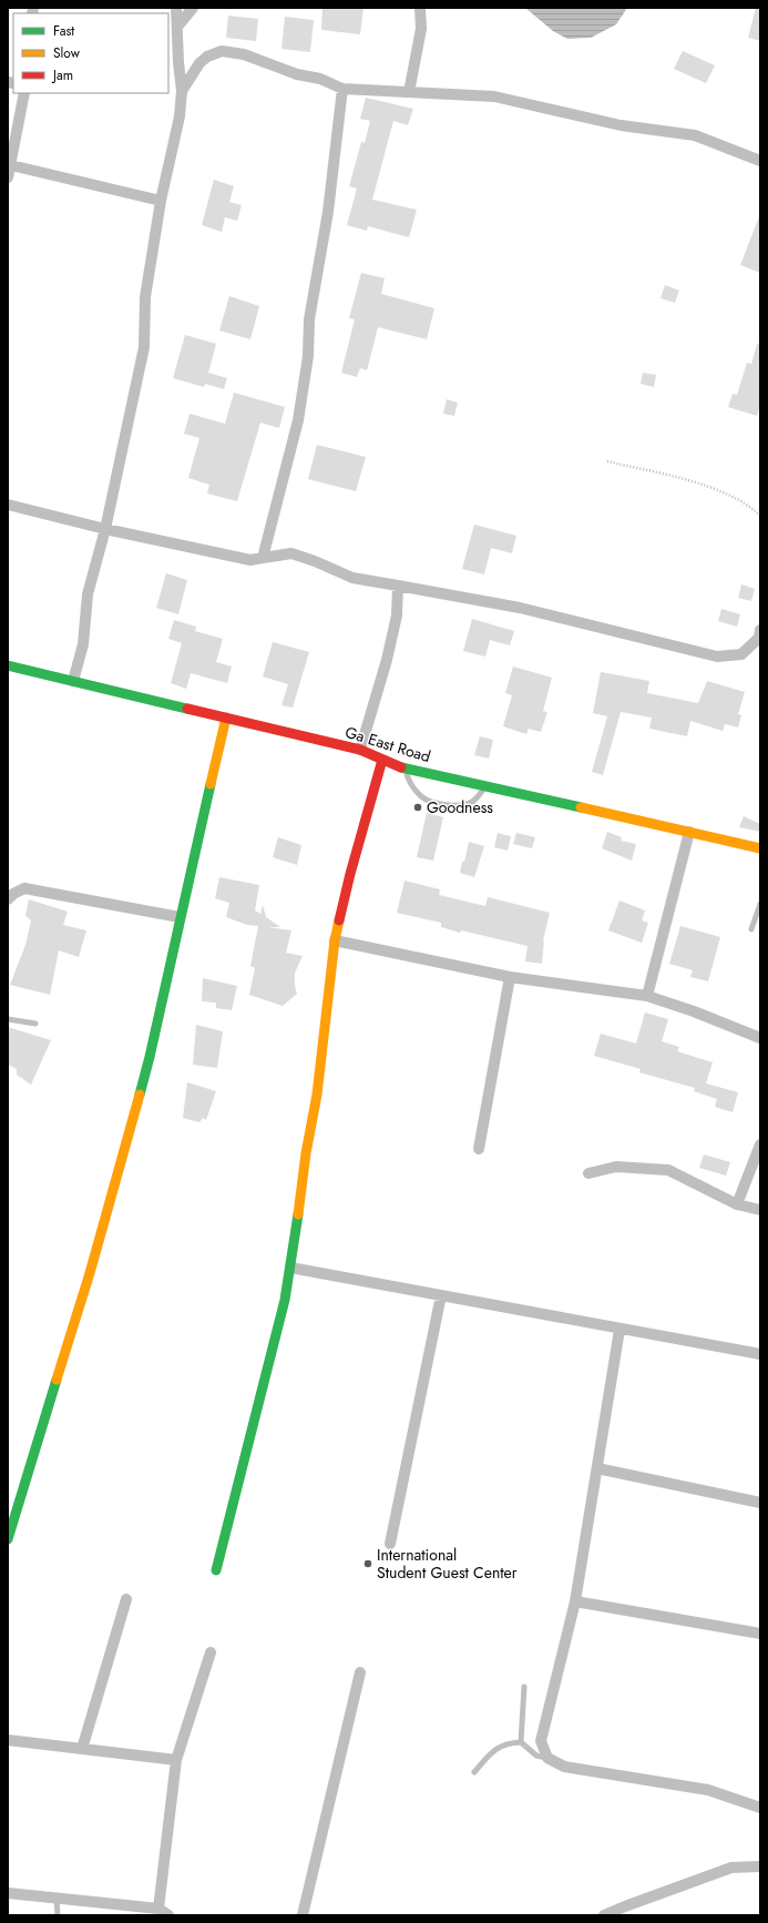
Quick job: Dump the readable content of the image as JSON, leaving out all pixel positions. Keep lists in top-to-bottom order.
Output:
{
  "streets": {
    "street": ["Ga East Road"]
  },
  "places": ["Goodness", "International Student Guest Center"],
  "legend": ["Fast", "Slow", "Jam"]
}
